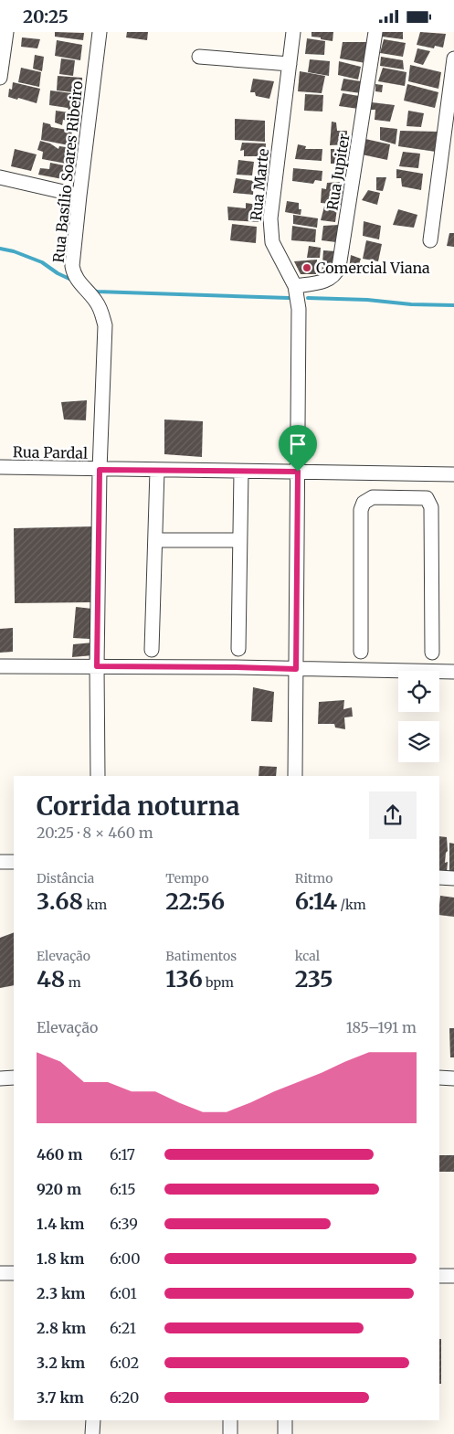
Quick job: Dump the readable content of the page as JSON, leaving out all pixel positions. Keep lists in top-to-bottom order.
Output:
{
  "streets": {
    "street": [
      "Rua Basílio Soares Ribeiro",
      "Rua Jupiter",
      "Rua Marte",
      "Rua Pardal"
    ]
  },
  "crossings": [
    ["Rua Basílio Soares Ribeiro", "Rua Pardal"],
    ["Rua Jupiter", "Rua Marte"],
    ["Rua Marte", "Rua Pardal"]
  ],
  "places": ["Comercial Viana"],
  "page": {
    "status": "20:25",
    "heading": ["Corrida noturna", "20:25 · 8 × 460 m"],
    "stats": [
      ["Distância", "3.68 km"],
      ["Tempo", "22:56"],
      ["Ritmo", "6:14 /km"],
      ["Elevação", "48 m"],
      ["Batimentos", "136 bpm"],
      ["kcal", "235"]
    ],
    "chart": ["Elevação", "185–191 m"],
    "list": [
      {
        "name": "460 m",
        "note": "6:17"
      },
      {
        "name": "920 m",
        "note": "6:15"
      },
      {
        "name": "1.4 km",
        "note": "6:39"
      },
      {
        "name": "1.8 km",
        "note": "6:00"
      },
      {
        "name": "2.3 km",
        "note": "6:01"
      },
      {
        "name": "2.8 km",
        "note": "6:21"
      },
      {
        "name": "3.2 km",
        "note": "6:02"
      },
      {
        "name": "3.7 km",
        "note": "6:20"
      }
    ]
  }
}
